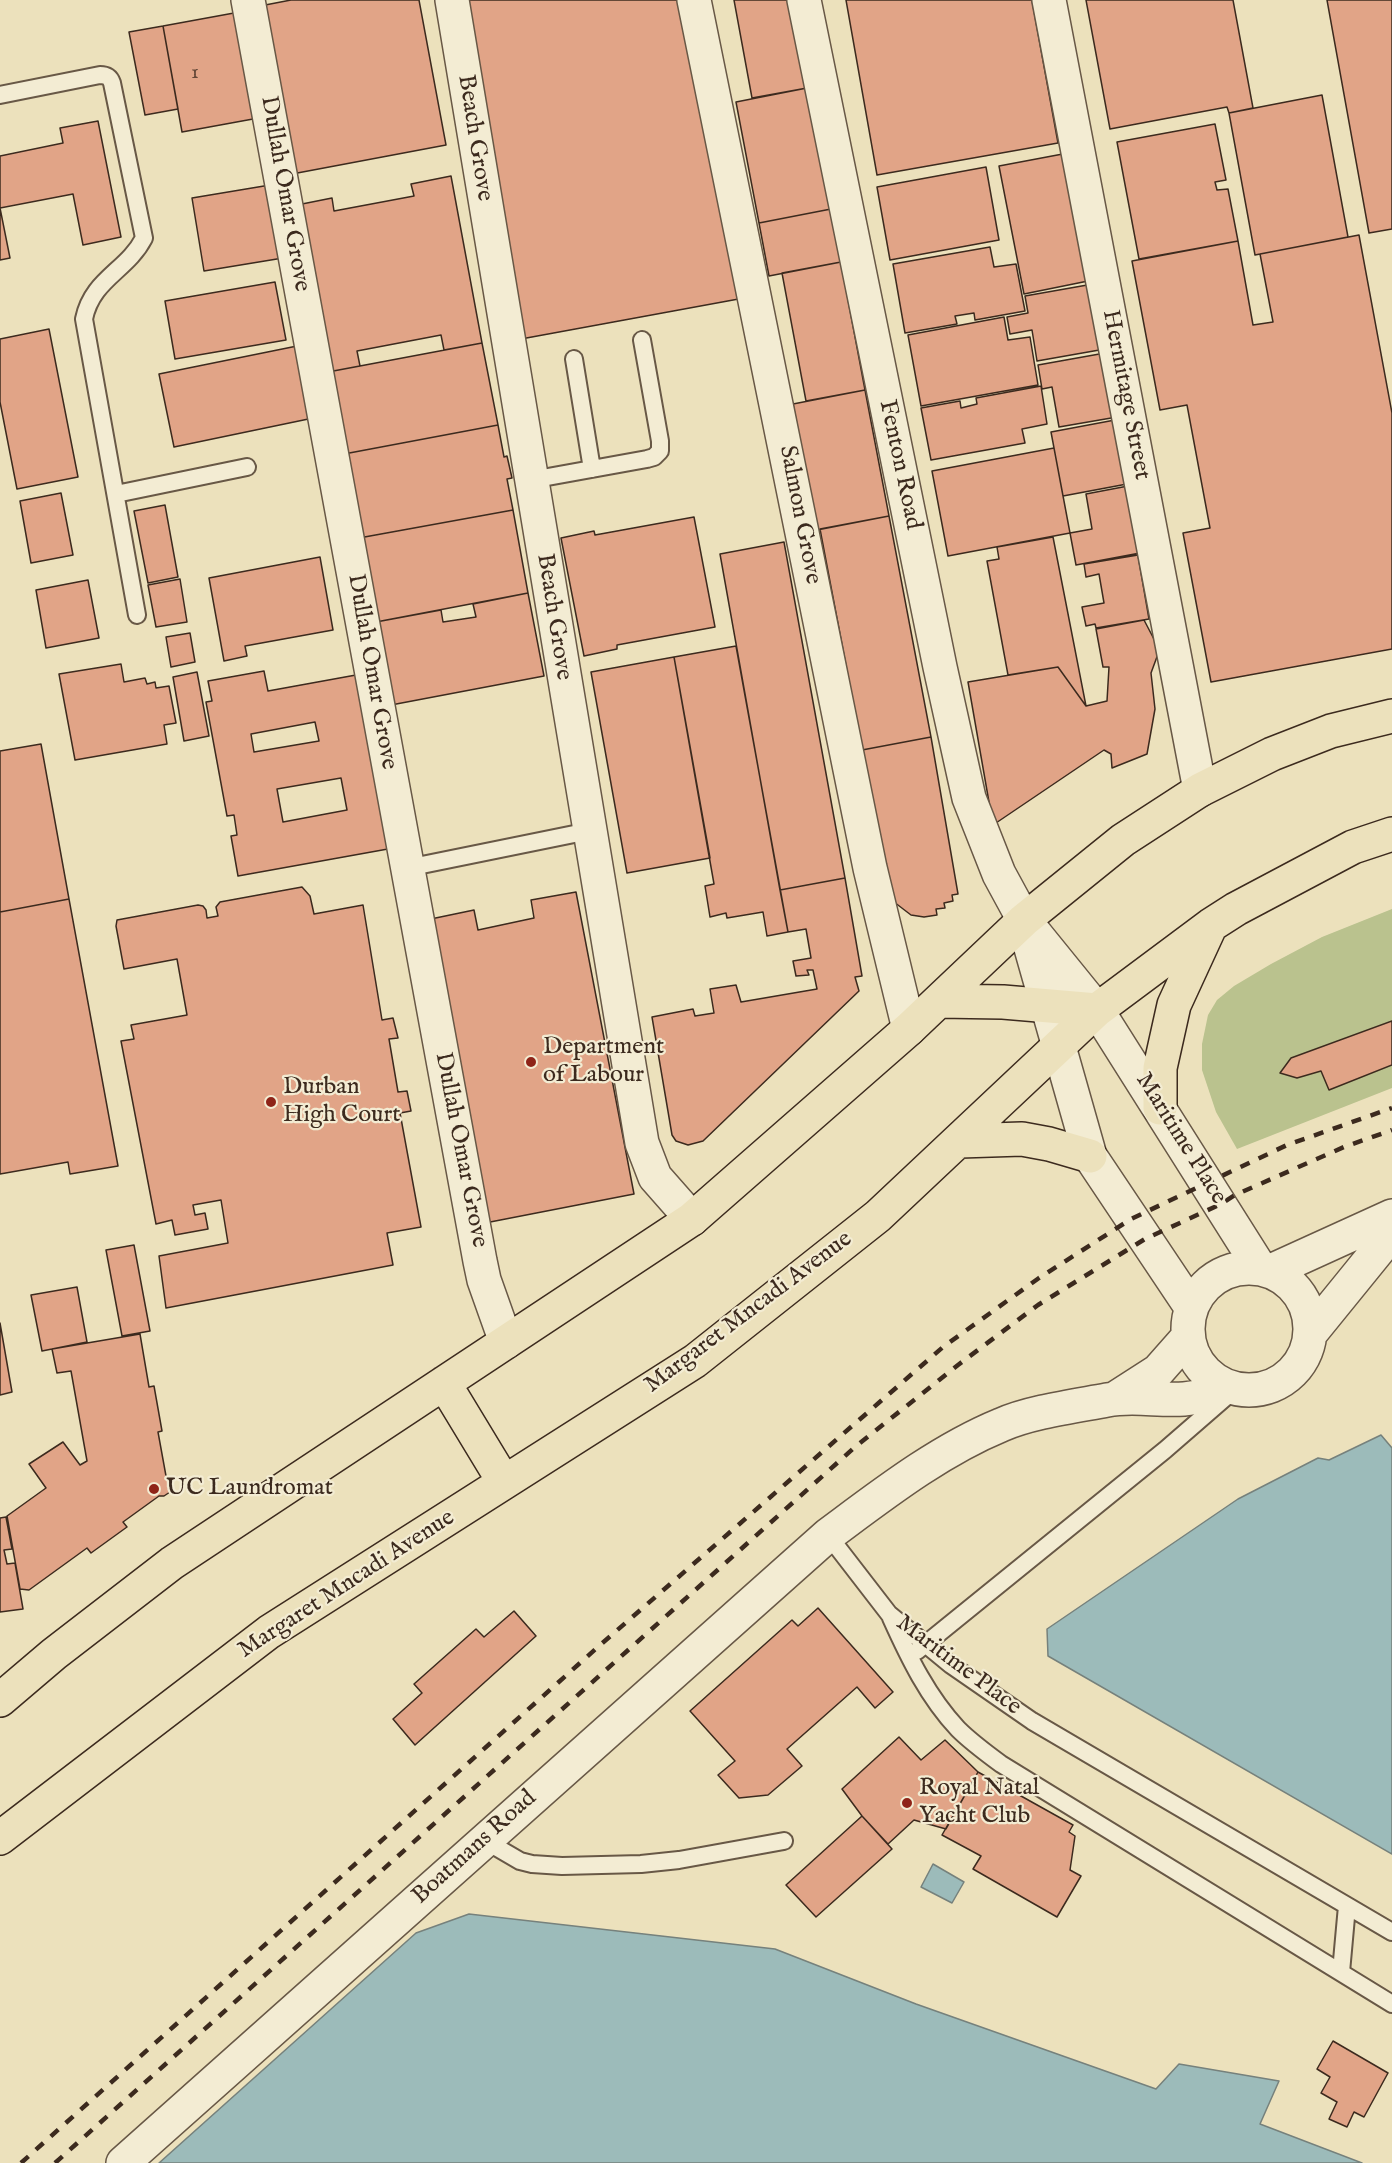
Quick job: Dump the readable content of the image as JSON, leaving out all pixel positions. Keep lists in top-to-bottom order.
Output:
{
  "streets": {
    "main road": ["Margaret Mncadi Avenue"],
    "street": [
      "Beach Grove",
      "Dullah Omar Grove",
      "Hermitage Street",
      "Fenton Road",
      "Salmon Grove",
      "Maritime Place",
      "Boatmans Road"
    ]
  },
  "crossings": [
    ["Fenton Road", "Maritime Place"],
    ["Maritime Place", "Margaret Mncadi Avenue"],
    ["Maritime Place", "Boatmans Road"]
  ],
  "places": [
    "Department of Labour",
    "Durban High Court",
    "UC Laundromat",
    "Royal Natal Yacht Club"
  ],
  "house_numbers": ["1"]
}
